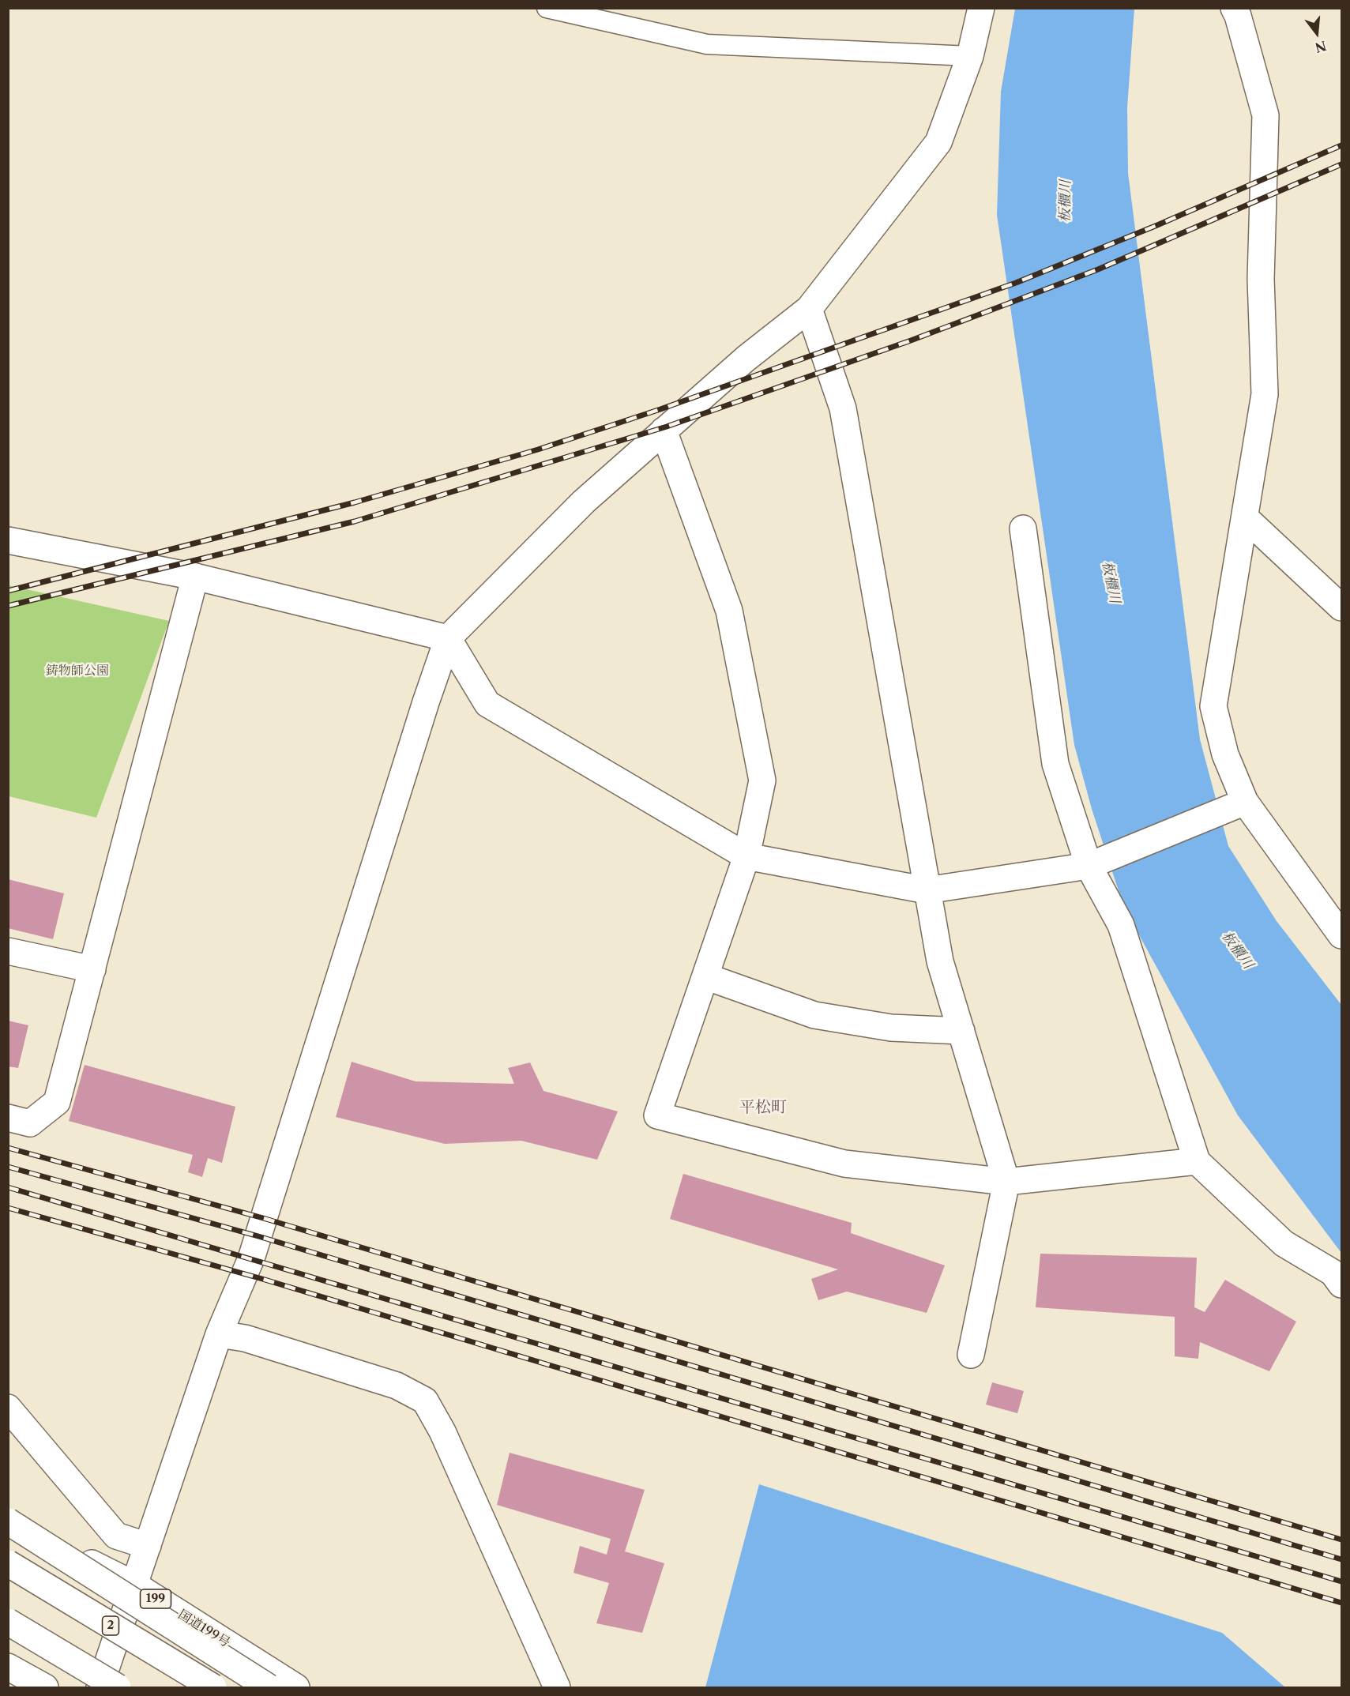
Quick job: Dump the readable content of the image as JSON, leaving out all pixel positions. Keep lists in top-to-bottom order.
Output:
{
  "streets": {
    "main road": ["199", "2", "国道199号"]
  },
  "districts": ["平松町"],
  "water": ["板櫃川"],
  "parks": ["鋳物師公園"],
  "north": "bottom"
}
